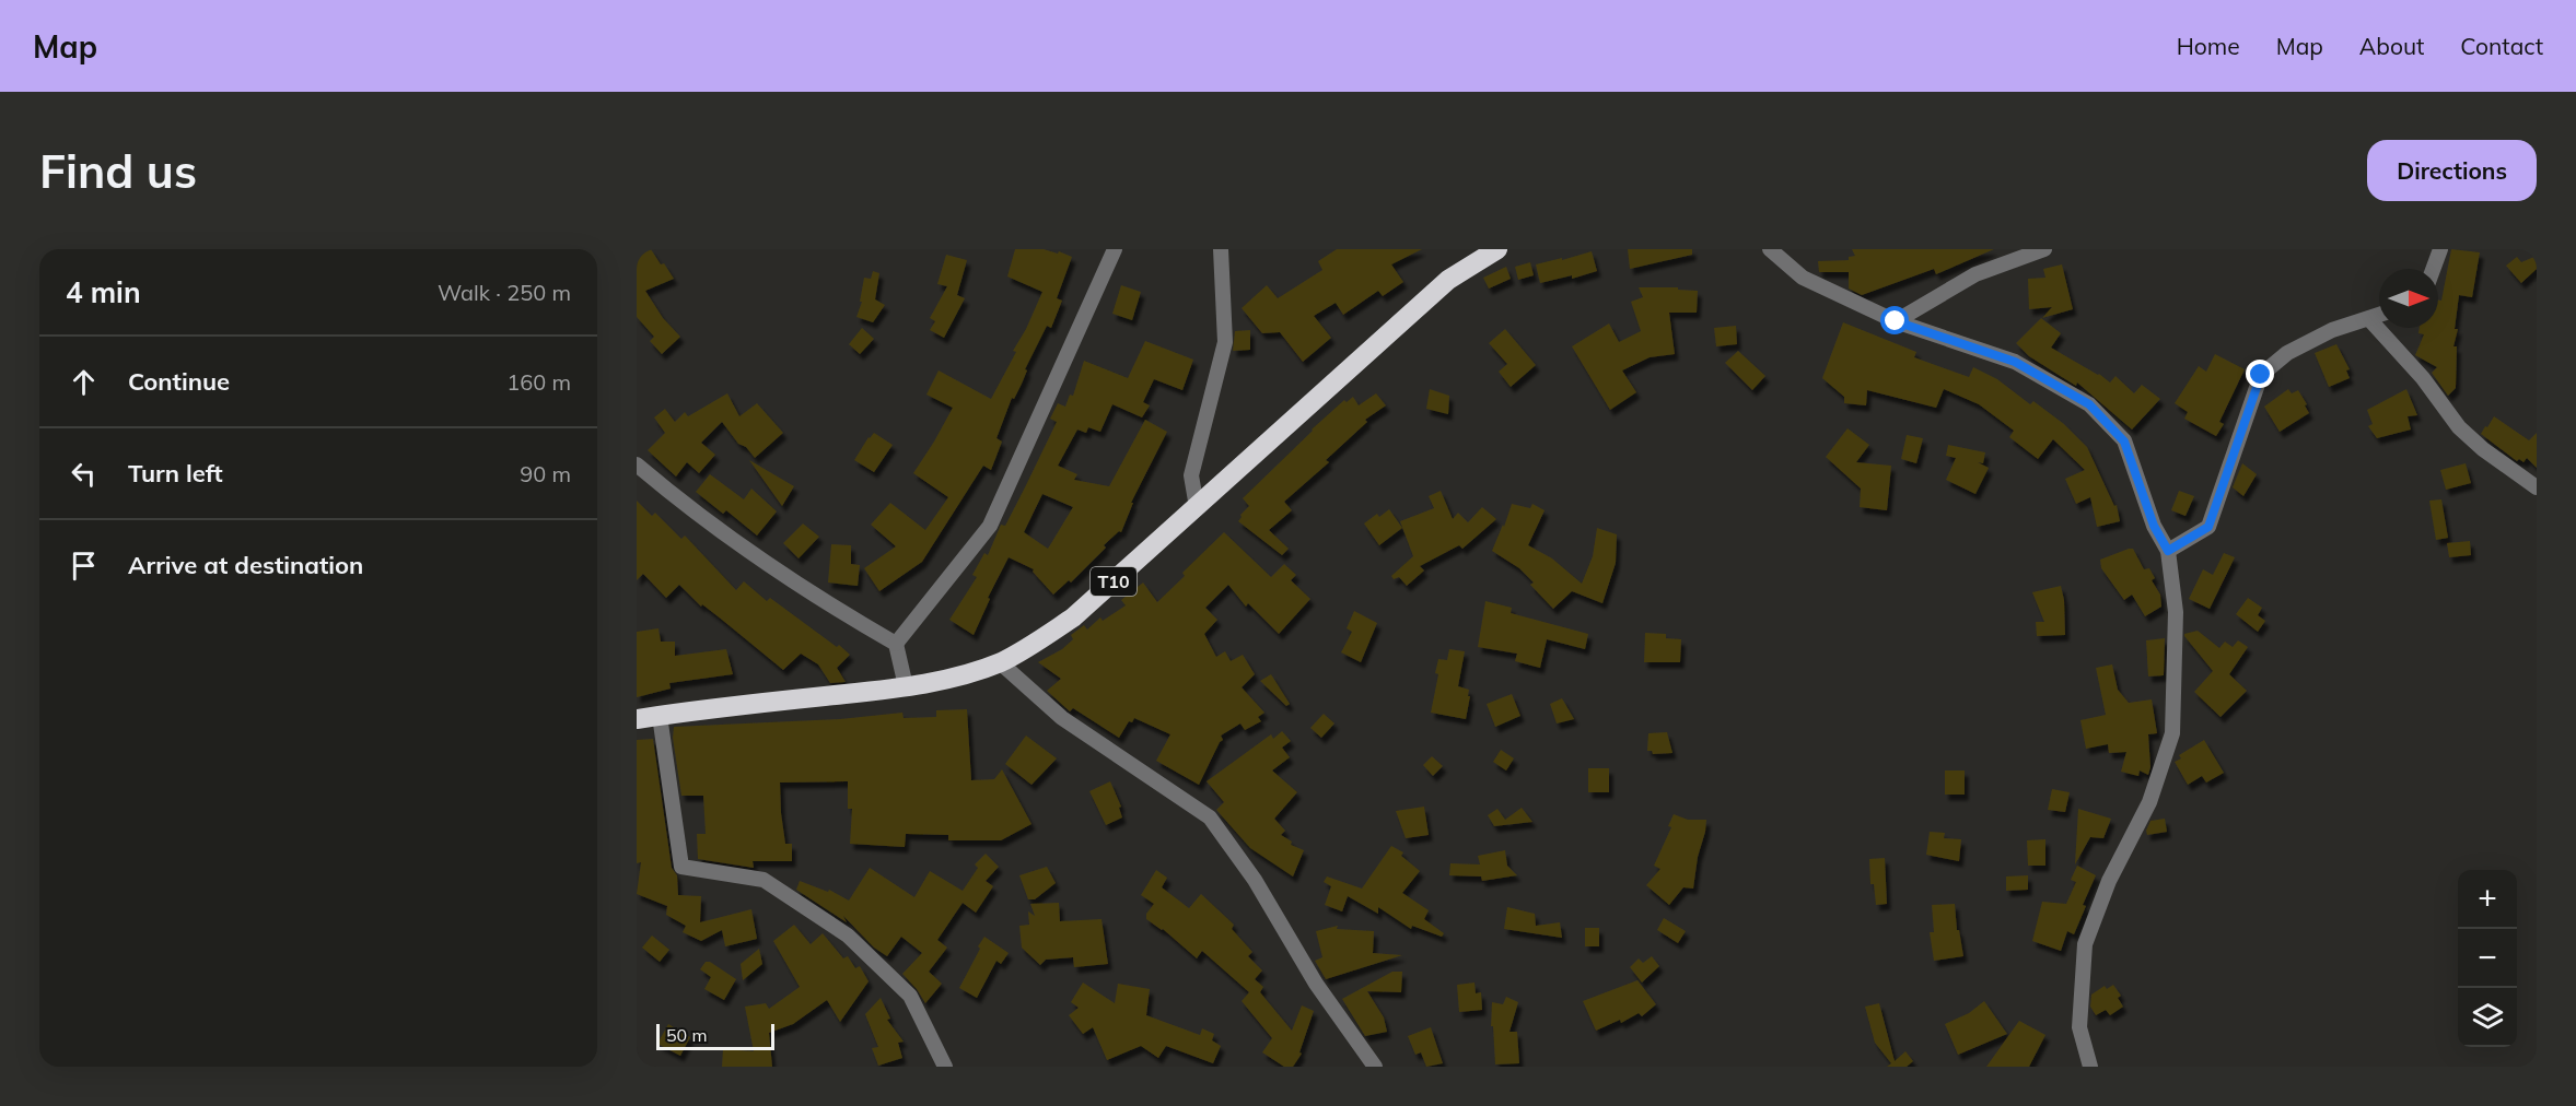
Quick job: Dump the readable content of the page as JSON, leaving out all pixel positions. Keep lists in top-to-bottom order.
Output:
{
  "streets": {
    "highway": ["T10"]
  },
  "scale_bar": "50 m",
  "north": "right",
  "page": {
    "header": "Map",
    "nav": [
      "Home",
      "Map",
      "About",
      "Contact"
    ],
    "buttons": "Directions",
    "title": "Find us",
    "heading": ["4 min", "Walk · 250 m"],
    "list": [
      ["Continue", "160 m"],
      ["Turn left", "90 m"],
      "Arrive at destination"
    ],
    "map_buttons": ["+", "−"],
    "scale": "50 m"
  }
}
